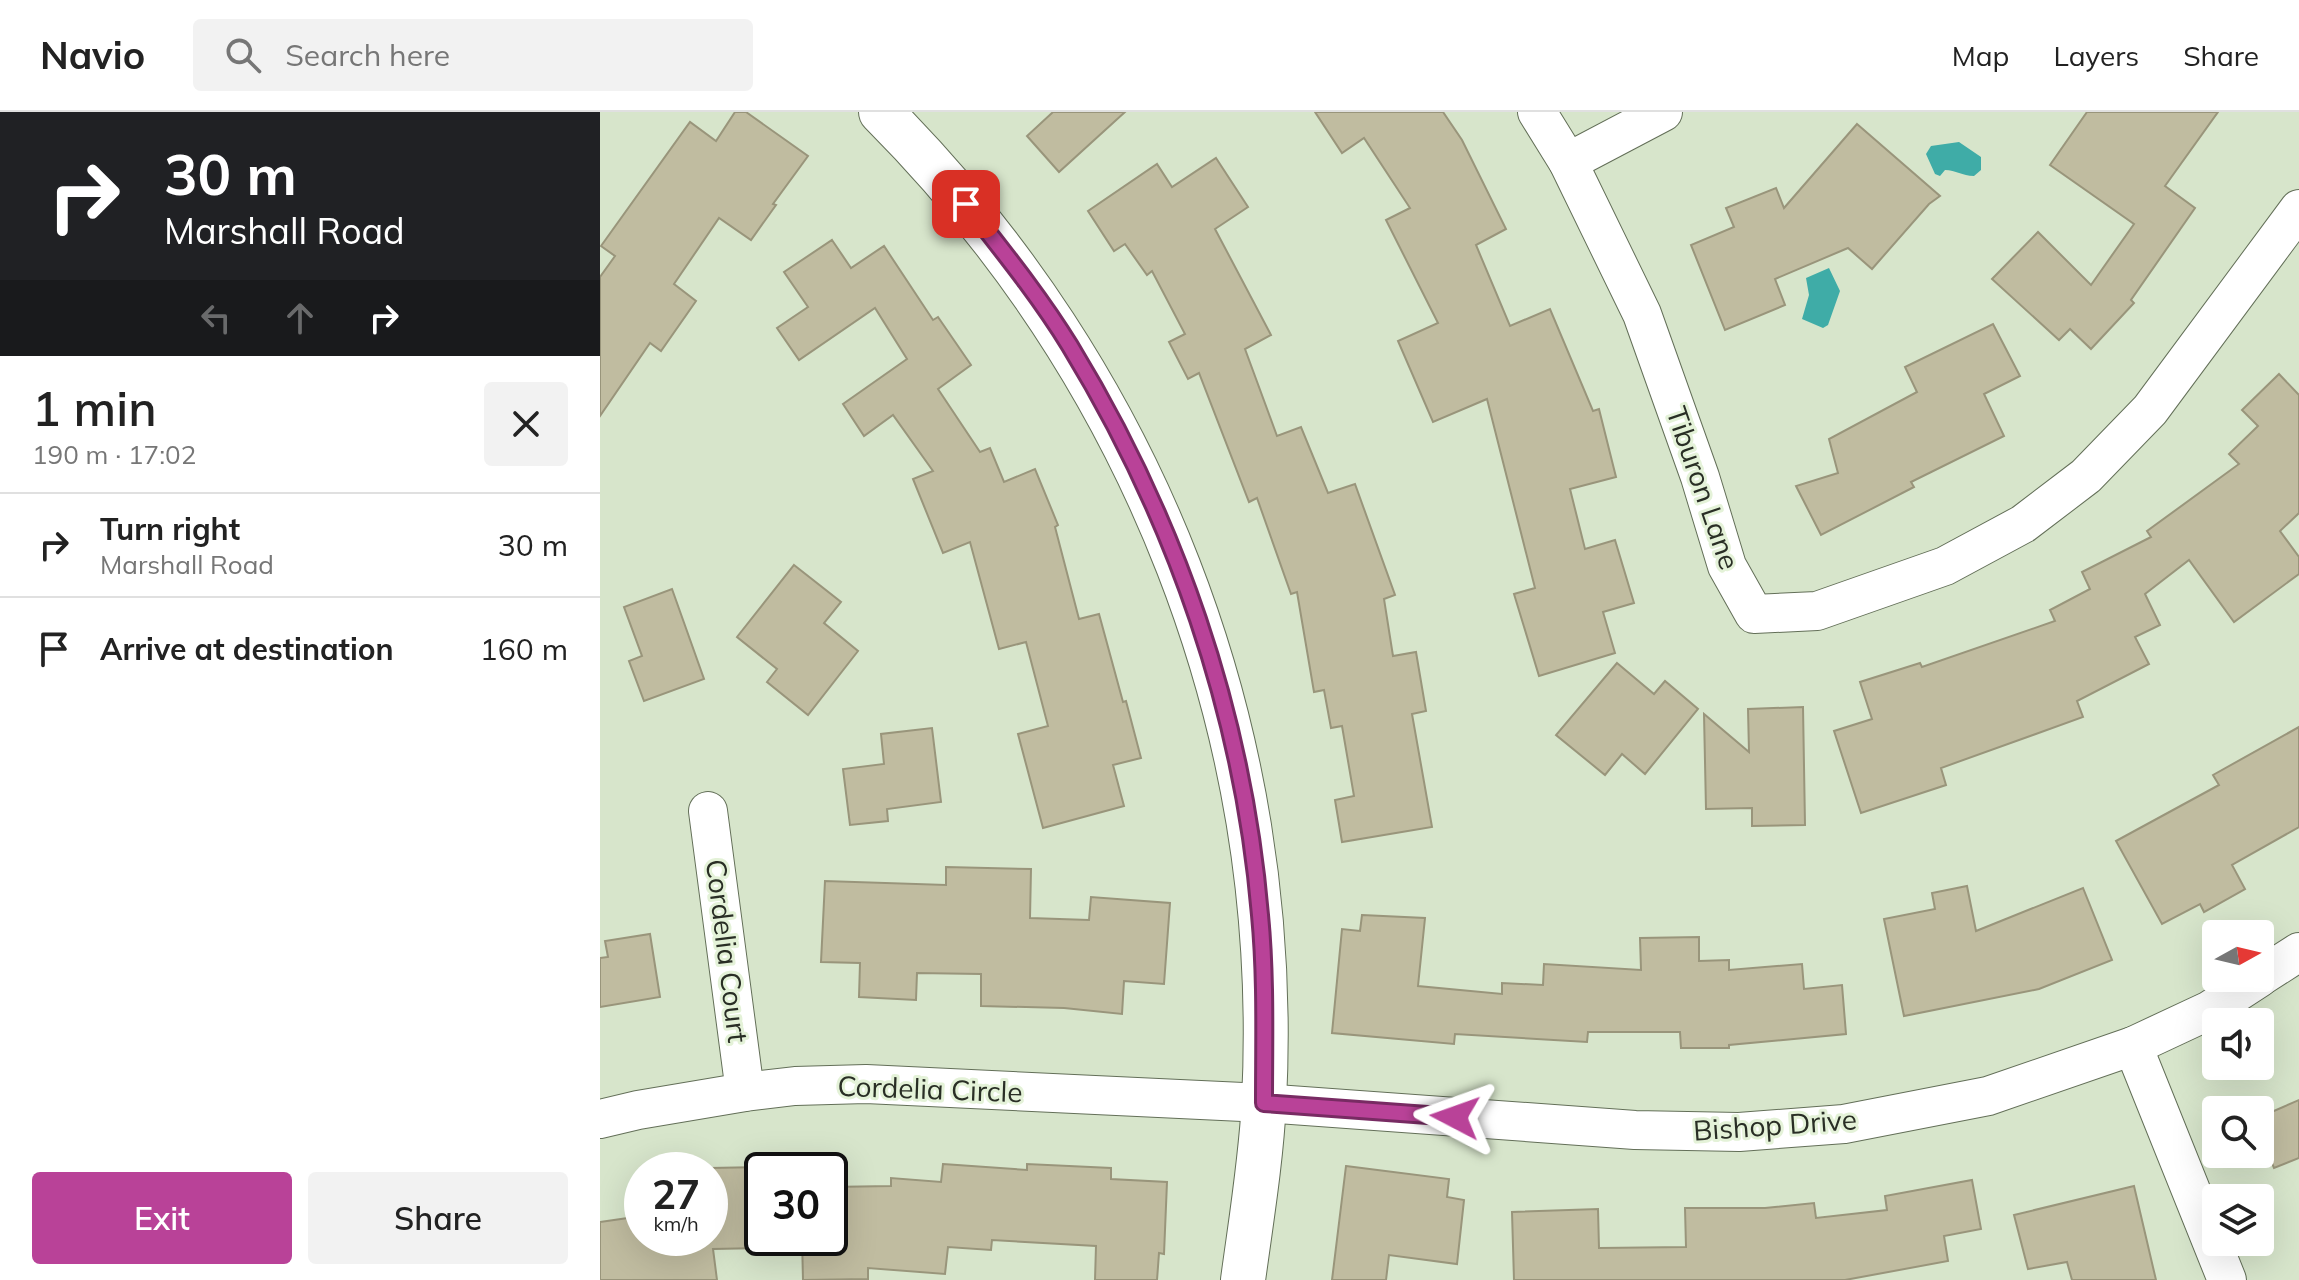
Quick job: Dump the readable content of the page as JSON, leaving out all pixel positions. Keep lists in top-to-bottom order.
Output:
{
  "streets": {
    "street": [
      "Tiburon Lane",
      "Cordelia Court",
      "Cordelia Circle",
      "Bishop Drive"
    ]
  },
  "crossings": [
    ["Cordelia Court", "Cordelia Circle"],
    ["Cordelia Circle", "Bishop Drive"]
  ],
  "north": "right",
  "page": {
    "header": "Navio",
    "search": "Search here",
    "nav": ["Map", "Layers", "Share"],
    "turn": ["30 m", "Marshall Road"],
    "heading": ["1 min", "190 m · 17:02"],
    "list": [
      {
        "name": "Turn right",
        "note": "Marshall Road",
        "value": "30 m"
      },
      {
        "name": "Arrive at destination",
        "value": "160 m"
      }
    ],
    "speed": "27 km/h",
    "limit": "30",
    "buttons": ["Exit", "Share"]
  }
}
